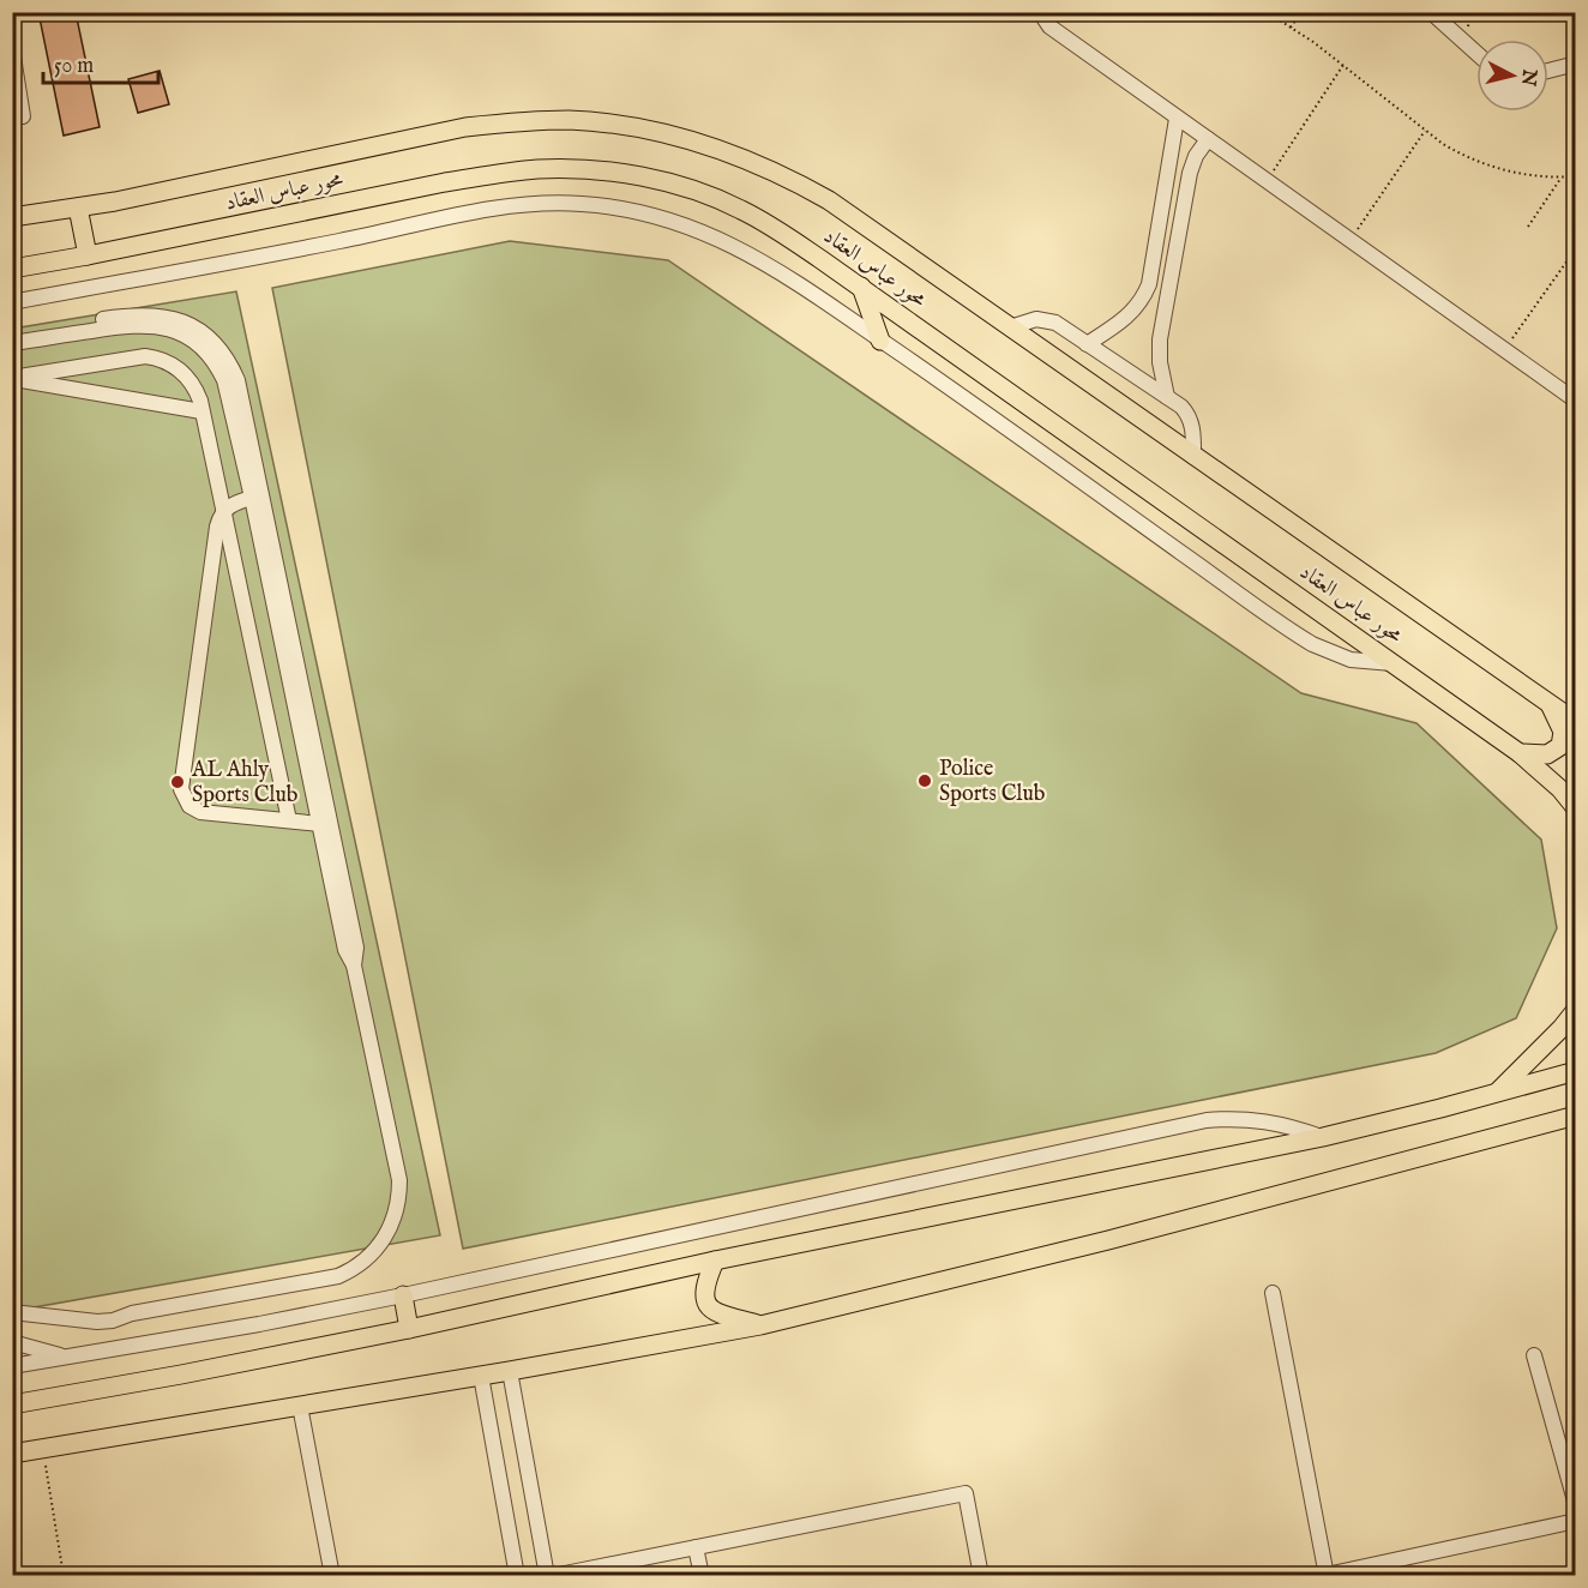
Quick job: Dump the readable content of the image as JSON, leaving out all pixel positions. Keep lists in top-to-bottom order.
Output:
{
  "streets": {
    "main road": ["محور عباس العقاد"]
  },
  "places": ["Police Sports Club", "AL Ahly Sports Club"],
  "scale_bar": "50 m",
  "north": "right"
}
